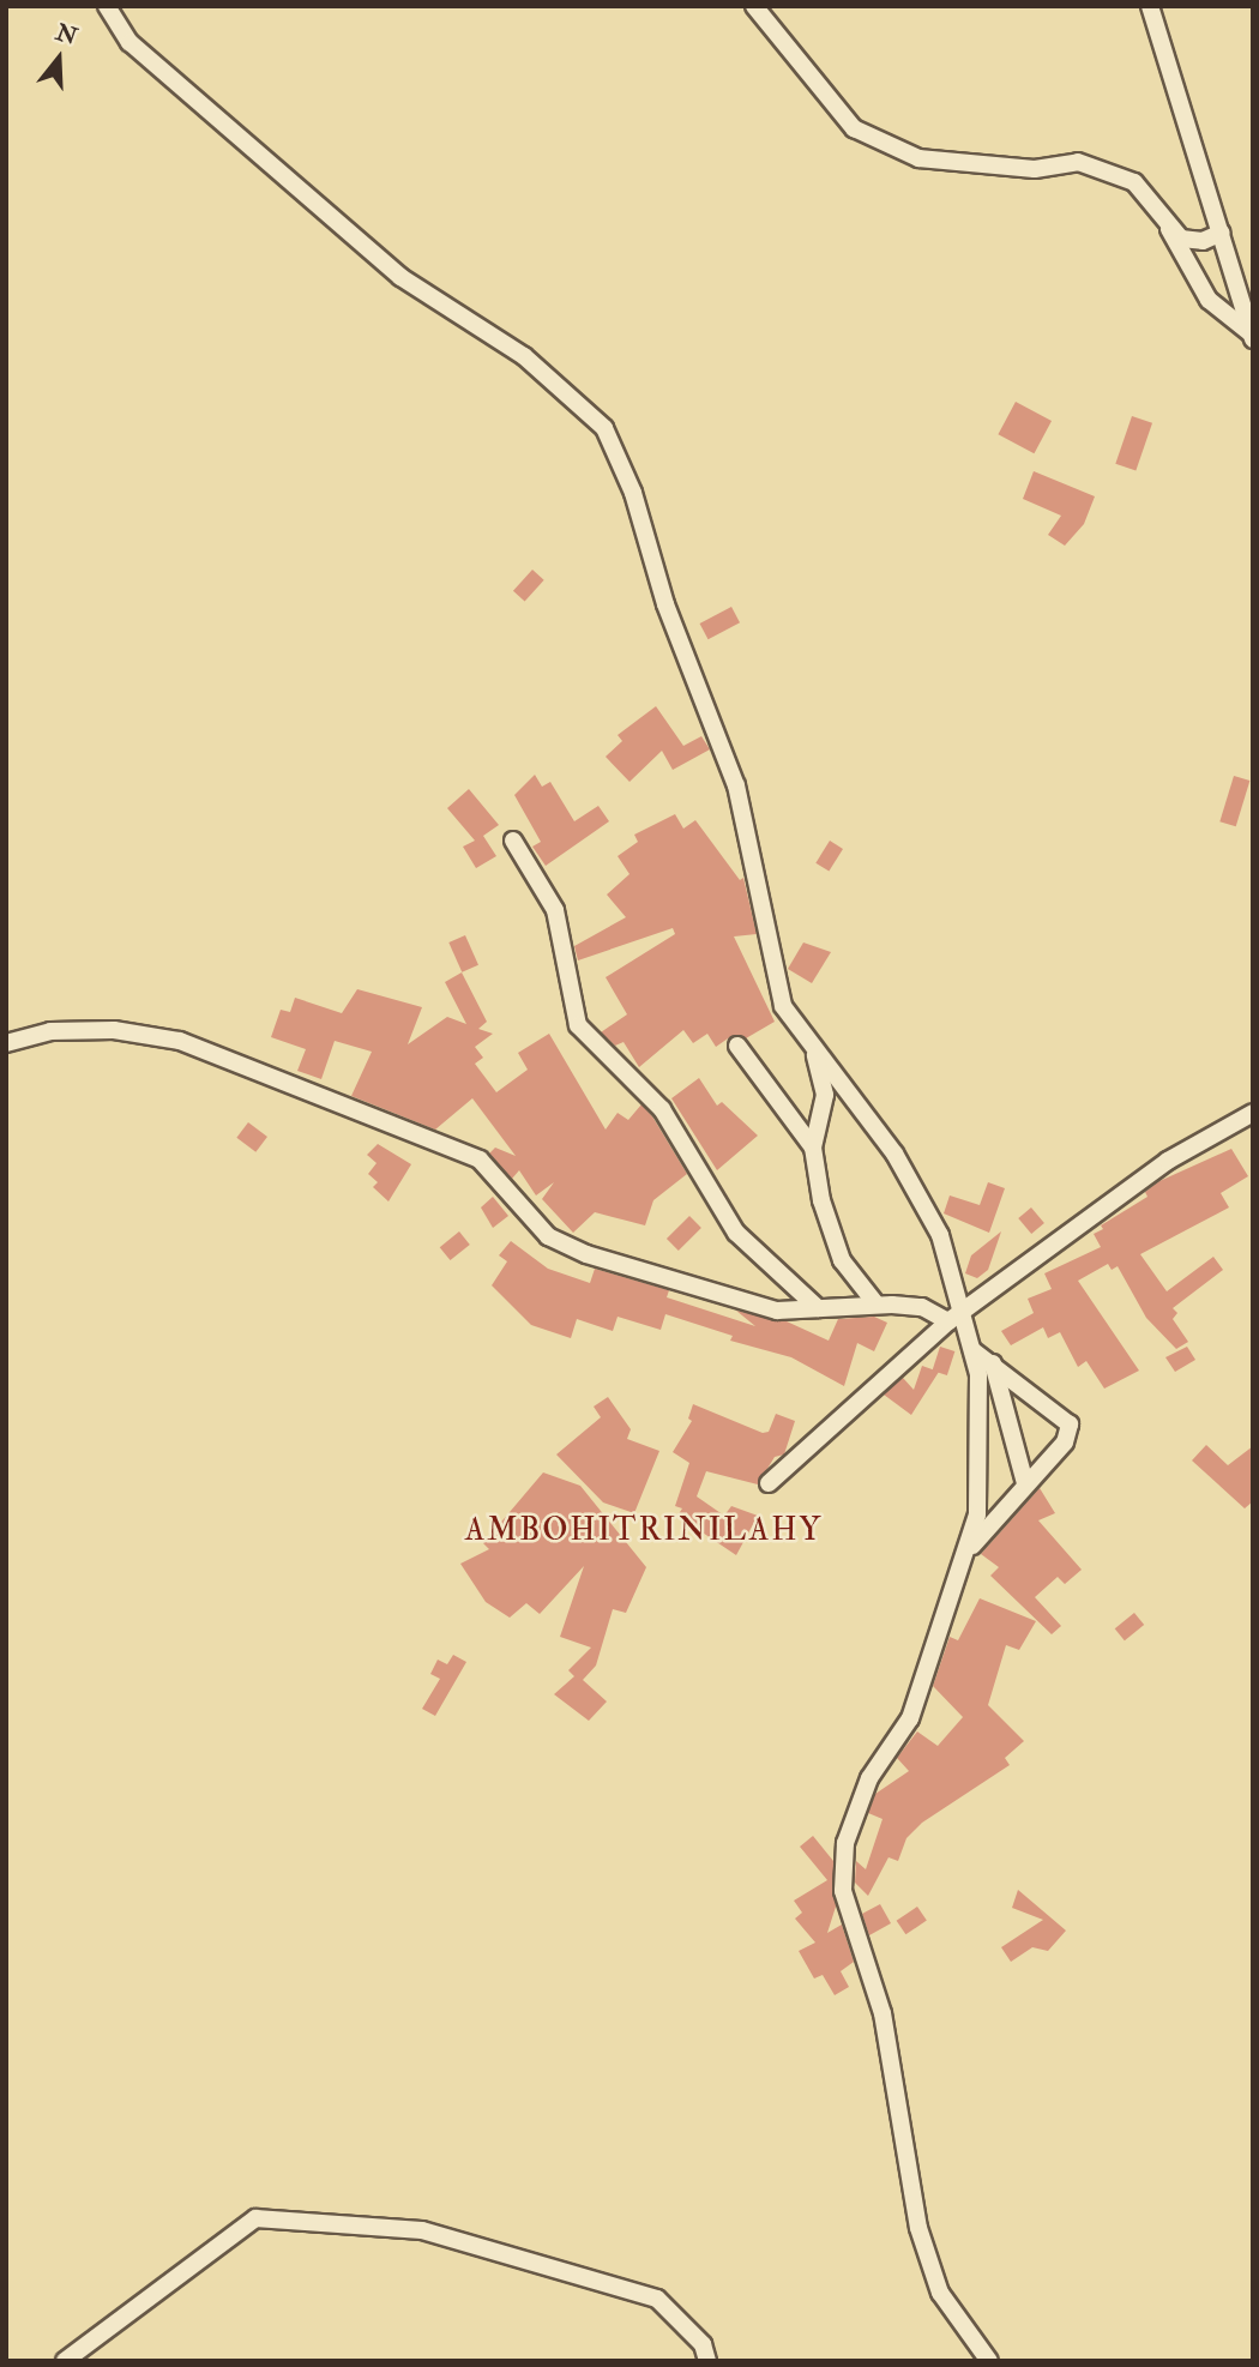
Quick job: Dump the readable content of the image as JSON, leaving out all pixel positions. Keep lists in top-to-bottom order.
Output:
{
  "districts": ["AMBOHITRINILAHY"],
  "north": "top"
}
